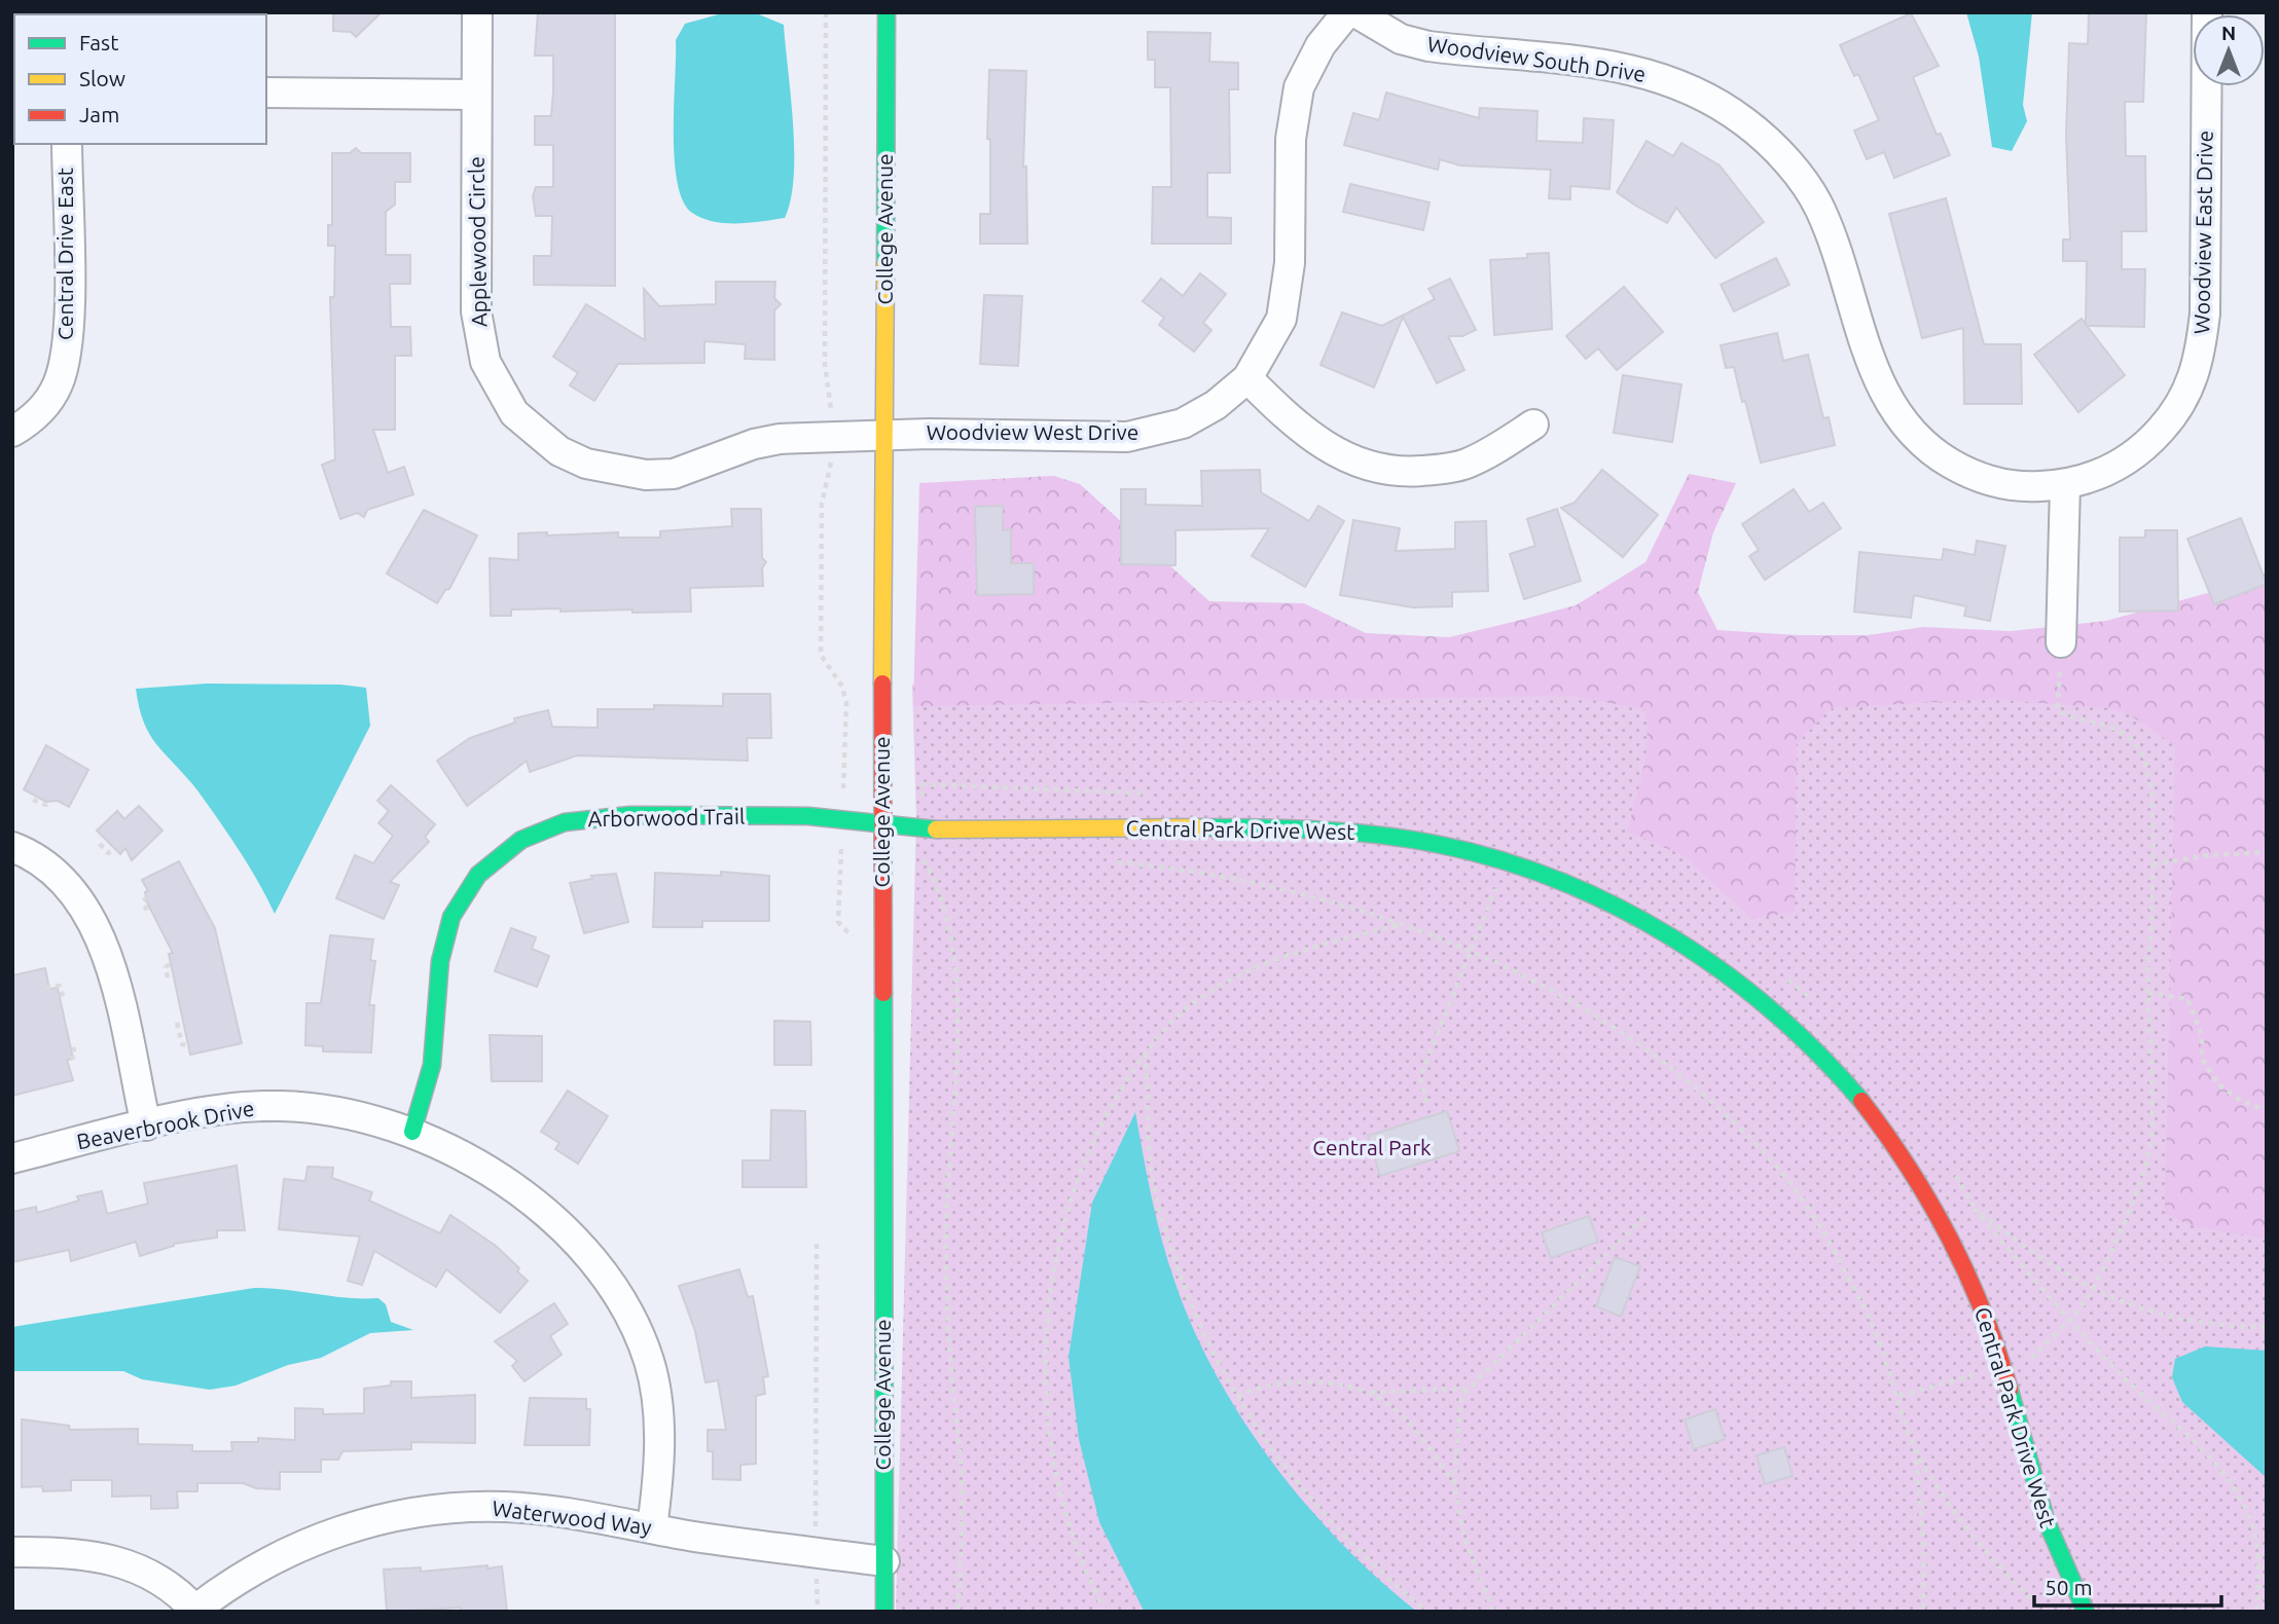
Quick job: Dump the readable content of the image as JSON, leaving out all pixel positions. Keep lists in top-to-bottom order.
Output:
{
  "streets": {
    "street": [
      "Woodview South Drive",
      "College Avenue",
      "Woodview East Drive",
      "Applewood Circle",
      "Central Drive East",
      "Woodview West Drive",
      "Arborwood Trail",
      "Central Park Drive West",
      "Beaverbrook Drive",
      "Waterwood Way"
    ]
  },
  "crossings": [
    ["Woodview South Drive", "Woodview East Drive"],
    ["College Avenue", "Applewood Circle"],
    ["College Avenue", "Woodview West Drive"],
    ["College Avenue", "Arborwood Trail"],
    ["College Avenue", "Central Park Drive West"],
    ["College Avenue", "Waterwood Way"],
    ["Applewood Circle", "Woodview West Drive"],
    ["Arborwood Trail", "Central Park Drive West"],
    ["Arborwood Trail", "Beaverbrook Drive"],
    ["Beaverbrook Drive", "Waterwood Way"]
  ],
  "parks": ["Central Park"],
  "legend": ["Fast", "Slow", "Jam"],
  "scale_bar": "50 m",
  "north": "top"
}
